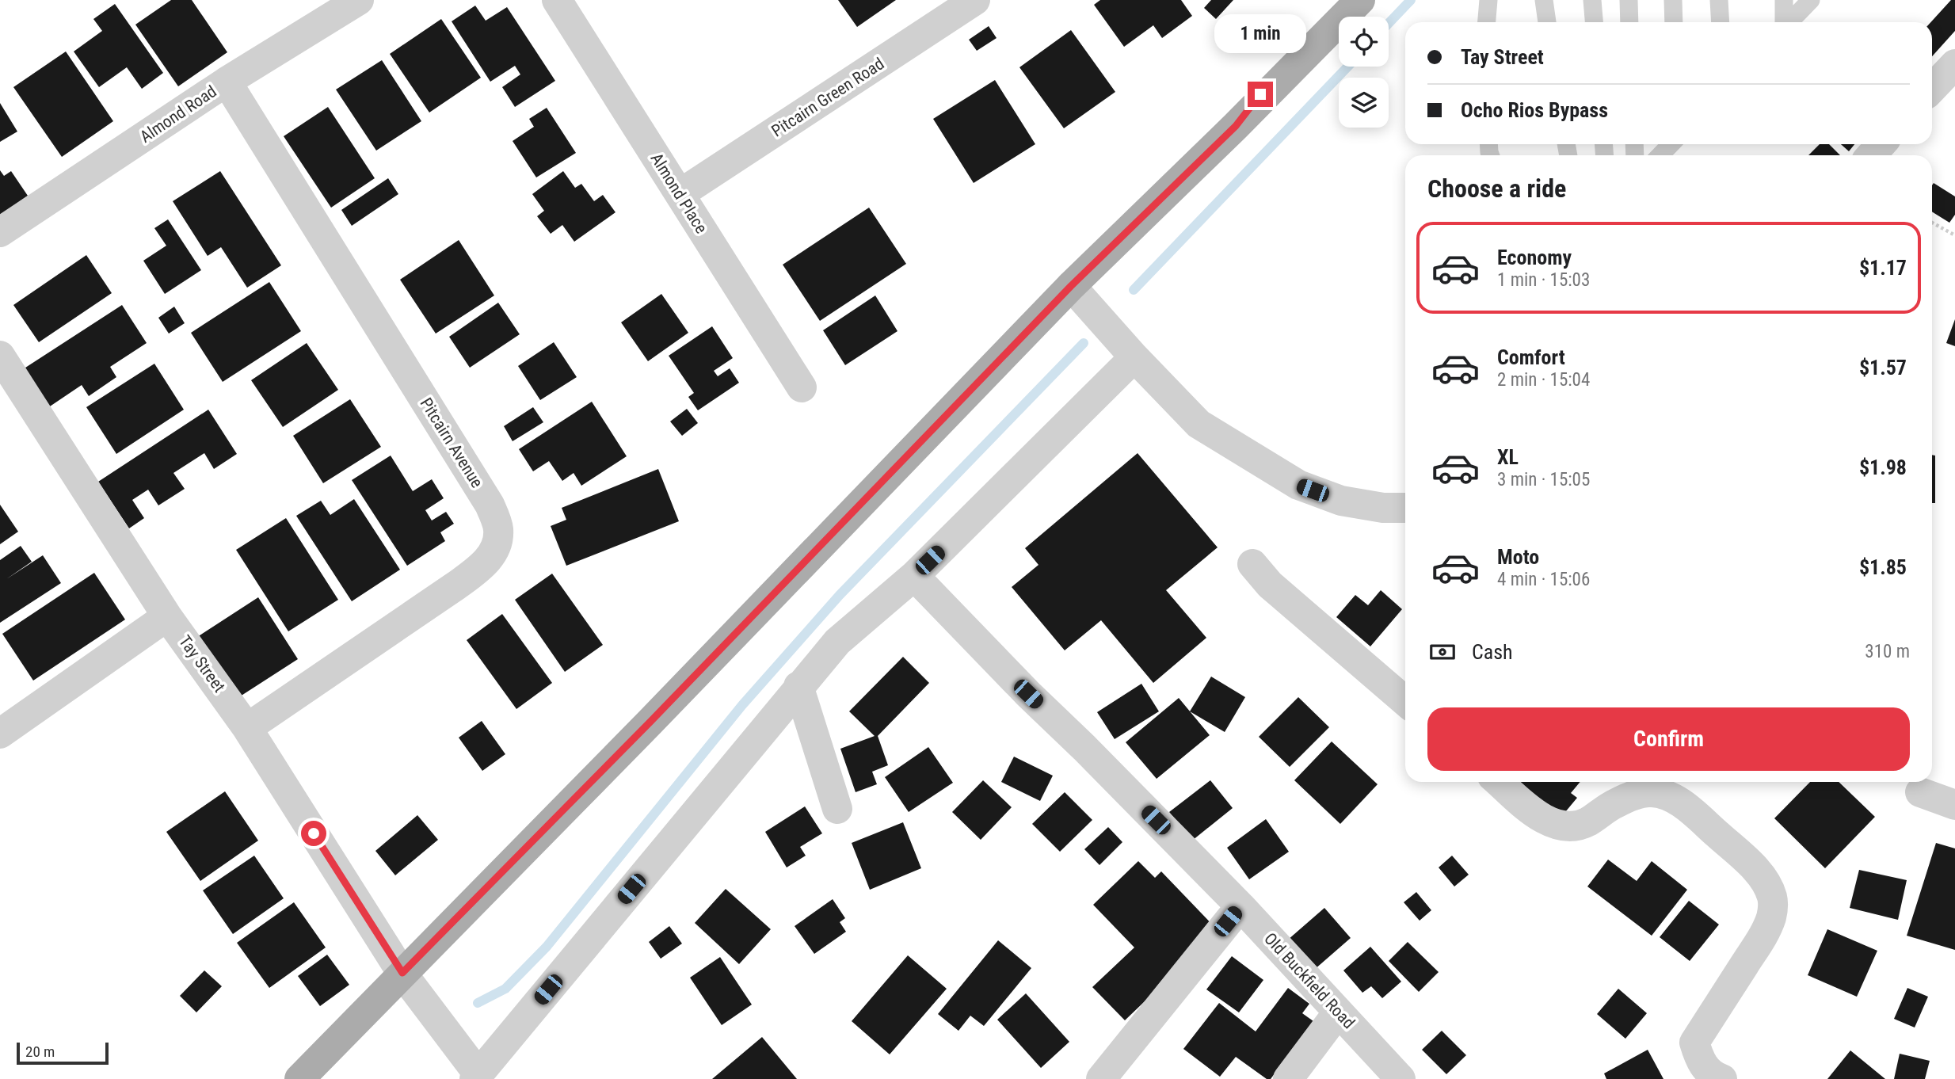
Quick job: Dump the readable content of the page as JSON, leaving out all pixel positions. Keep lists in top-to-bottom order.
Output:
{
  "streets": {
    "street": [
      "Pitcairn Green Road",
      "Almond Road",
      "Almond Place",
      "Pitcairn Avenue",
      "Tay Street",
      "Old Buckfield Road"
    ]
  },
  "crossings": [
    ["Pitcairn Green Road", "Almond Place"],
    ["Almond Road", "Pitcairn Avenue"],
    ["Pitcairn Avenue", "Tay Street"]
  ],
  "scale_bar": "20 m",
  "page": {
    "bubble": "1 min",
    "banner": ["Tay Street", "Ocho Rios Bypass"],
    "heading": "Choose a ride",
    "list": [
      {
        "name": "Economy",
        "note": "1 min · 15:03",
        "value": "$1.17"
      },
      {
        "name": "Comfort",
        "note": "2 min · 15:04",
        "value": "$1.57"
      },
      {
        "name": "XL",
        "note": "3 min · 15:05",
        "value": "$1.98"
      },
      {
        "name": "Moto",
        "note": "4 min · 15:06",
        "value": "$1.85"
      }
    ],
    "pay": ["Cash", "310 m"],
    "buttons": "Confirm",
    "scale": "20 m"
  }
}
